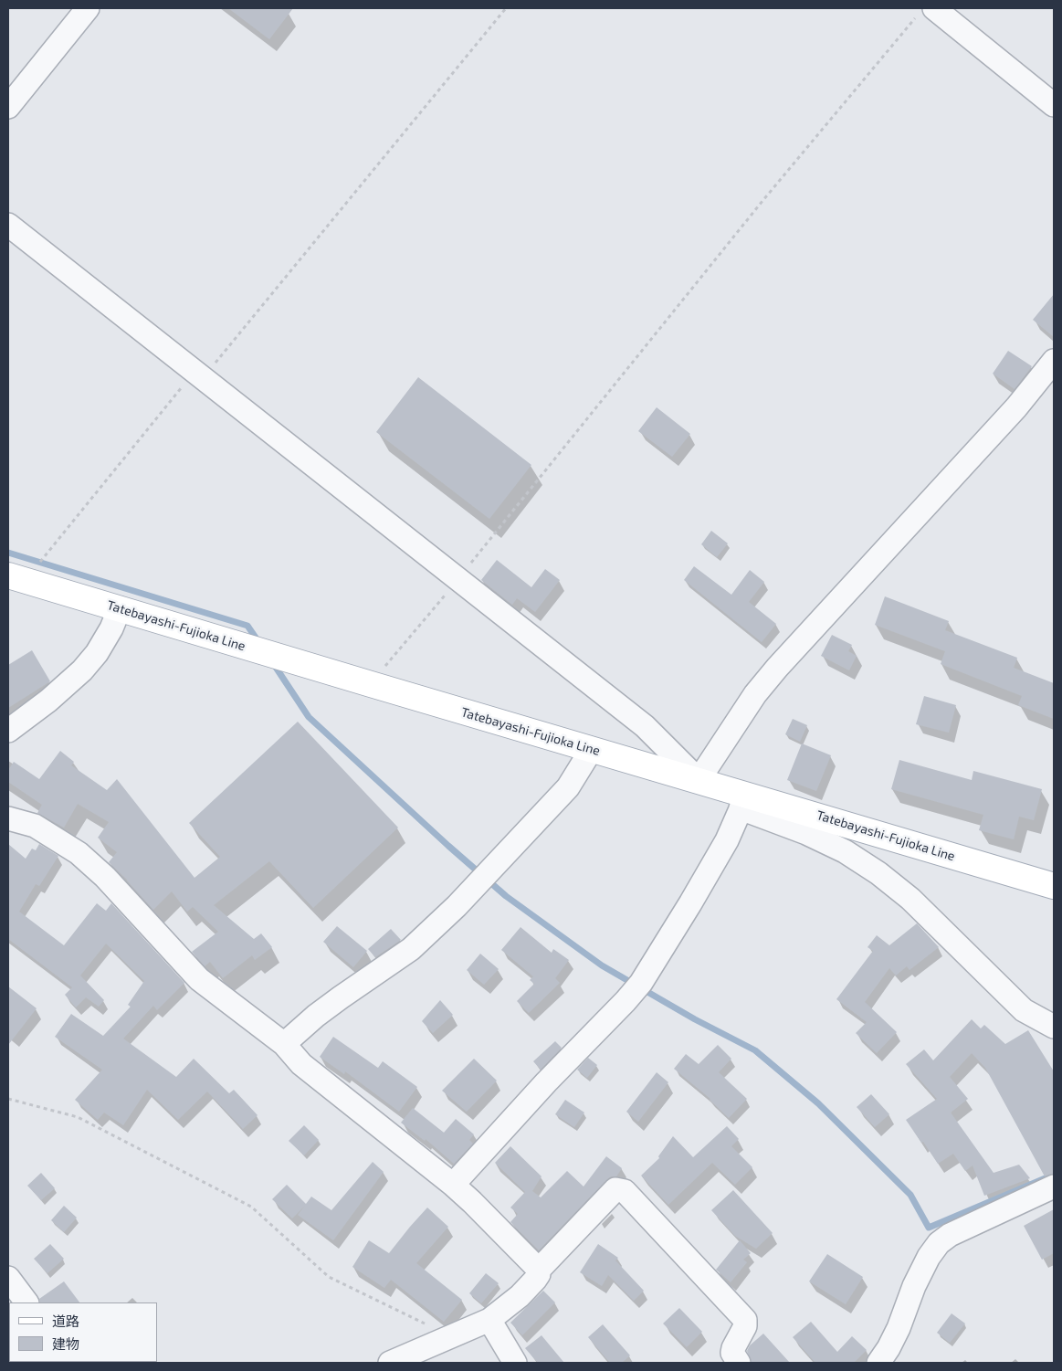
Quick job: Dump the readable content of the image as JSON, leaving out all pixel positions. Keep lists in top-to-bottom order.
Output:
{
  "streets": {
    "main road": ["Tatebayashi-Fujioka Line"]
  },
  "legend": ["道路", "建物"]
}
